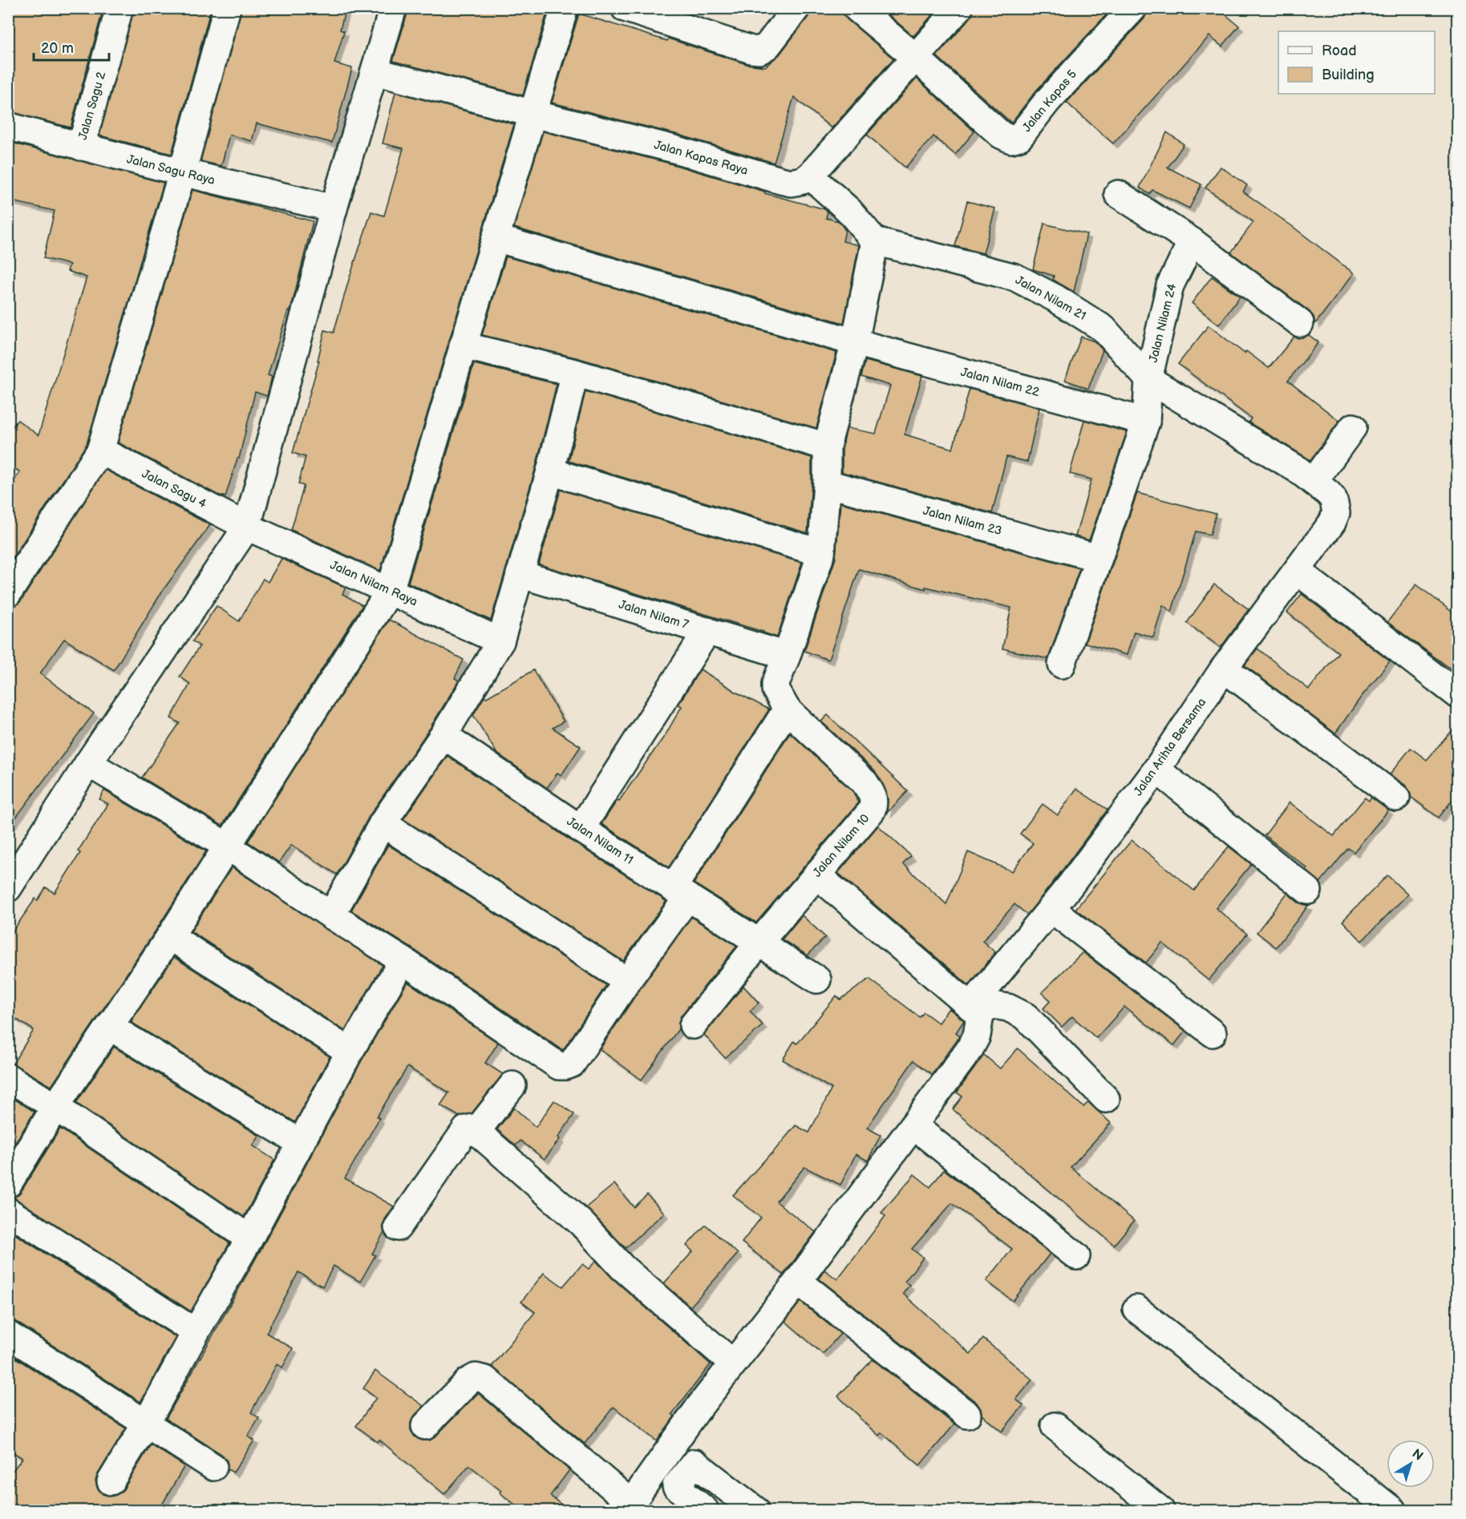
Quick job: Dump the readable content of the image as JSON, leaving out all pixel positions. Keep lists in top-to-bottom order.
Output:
{
  "streets": {
    "street": [
      "Jalan Kapas 5",
      "Jalan Sagu 2",
      "Jalan Kapas Raya",
      "Jalan Sagu Raya",
      "Jalan Nilam 21",
      "Jalan Nilam 24",
      "Jalan Nilam 22",
      "Jalan Sagu 4",
      "Jalan Nilam 23",
      "Jalan Nilam Raya",
      "Jalan Nilam 7",
      "Jalan Arihta Bersama",
      "Jalan Nilam 11",
      "Jalan Nilam 10"
    ]
  },
  "crossings": [
    ["Jalan Sagu 2", "Jalan Sagu Raya"],
    ["Jalan Nilam 21", "Jalan Nilam 24"],
    ["Jalan Nilam 21", "Jalan Arihta Bersama"],
    ["Jalan Nilam 24", "Jalan Nilam 22"],
    ["Jalan Nilam 24", "Jalan Nilam 23"],
    ["Jalan Sagu 4", "Jalan Nilam Raya"],
    ["Jalan Nilam 11", "Jalan Nilam 10"]
  ],
  "legend": ["Road", "Building"],
  "scale_bar": "20 m",
  "north": "top right"
}
